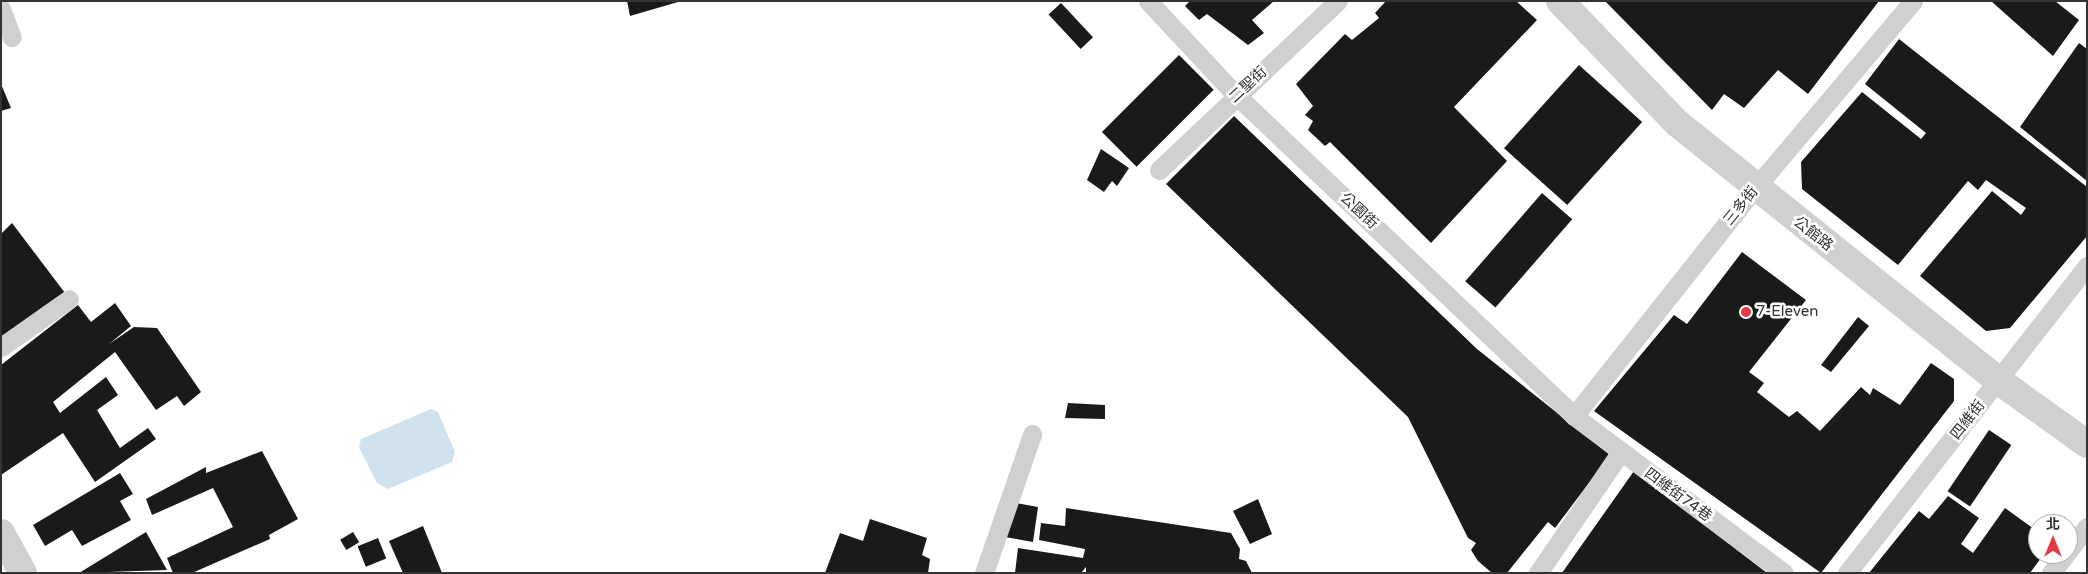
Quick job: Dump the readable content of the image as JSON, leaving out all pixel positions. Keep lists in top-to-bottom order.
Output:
{
  "streets": {
    "street": ["公館路"],
    "lane": [
      "二聖街",
      "三多街",
      "公園街",
      "四維街",
      "四維街74巷"
    ]
  },
  "crossings": [
    ["二聖街", "公園街"],
    ["三多街", "公園街"],
    ["三多街", "公館路"],
    ["三多街", "四維街74巷"],
    ["公園街", "四維街74巷"],
    ["公館路", "四維街"]
  ],
  "places": ["7-Eleven"],
  "north": "top"
}
